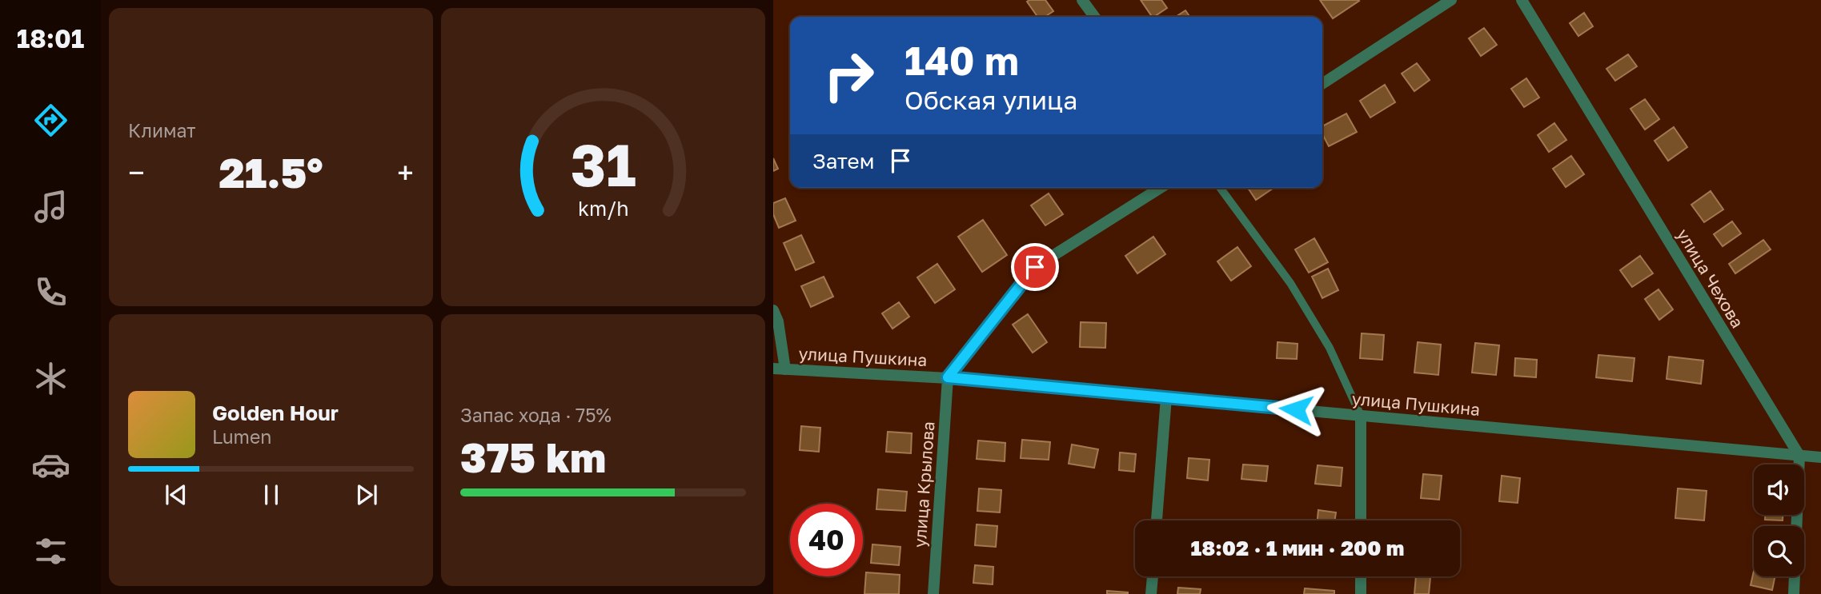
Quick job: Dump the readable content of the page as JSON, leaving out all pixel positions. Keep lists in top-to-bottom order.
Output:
{
  "streets": {
    "street": ["улица Чехова", "улица Пушкина", "улица Крылова"]
  },
  "crossings": [
    ["улица Чехова", "улица Пушкина"],
    ["улица Пушкина", "улица Крылова"]
  ],
  "page": {
    "tabs": "18:01",
    "tile": [
      "Климат",
      ["Запас хода · 75%", "375 km"]
    ],
    "turn": ["140 m", "Обская улица"],
    "then": "Затем",
    "heat": ["−", "21.5°", "+"],
    "song": ["Golden Hour", "Lumen"],
    "limit": "40",
    "trip": "18:02 · 1 мин · 200 m",
    "gauge": ["31", "km/h"]
  }
}
